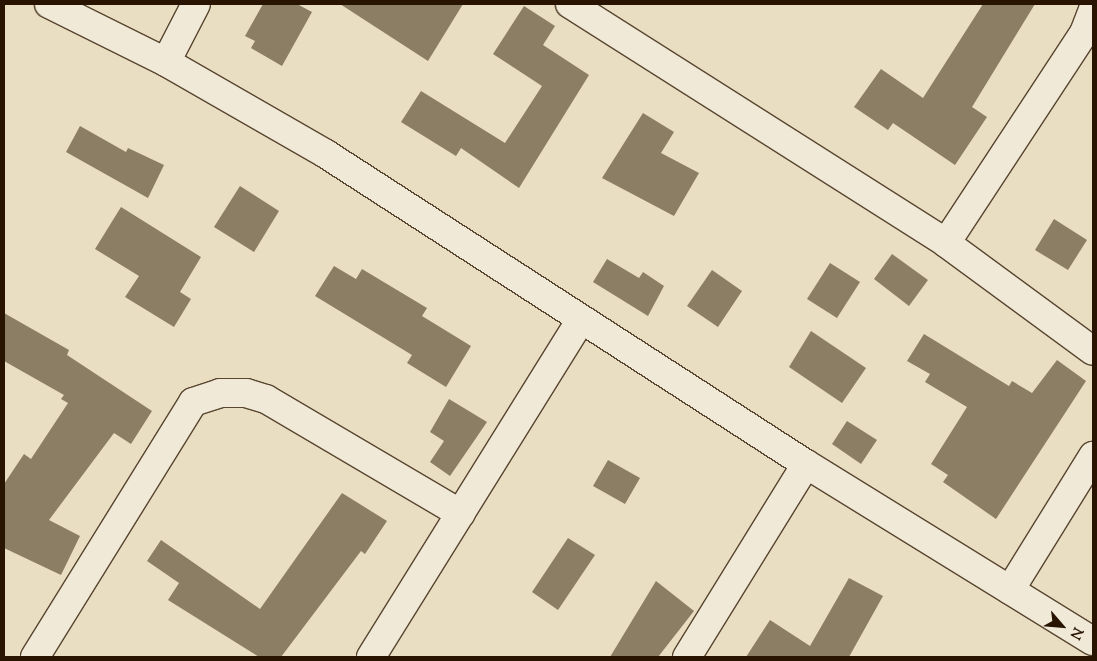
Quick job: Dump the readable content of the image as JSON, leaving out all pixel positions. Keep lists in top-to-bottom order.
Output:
{
  "north": "bottom right"
}
